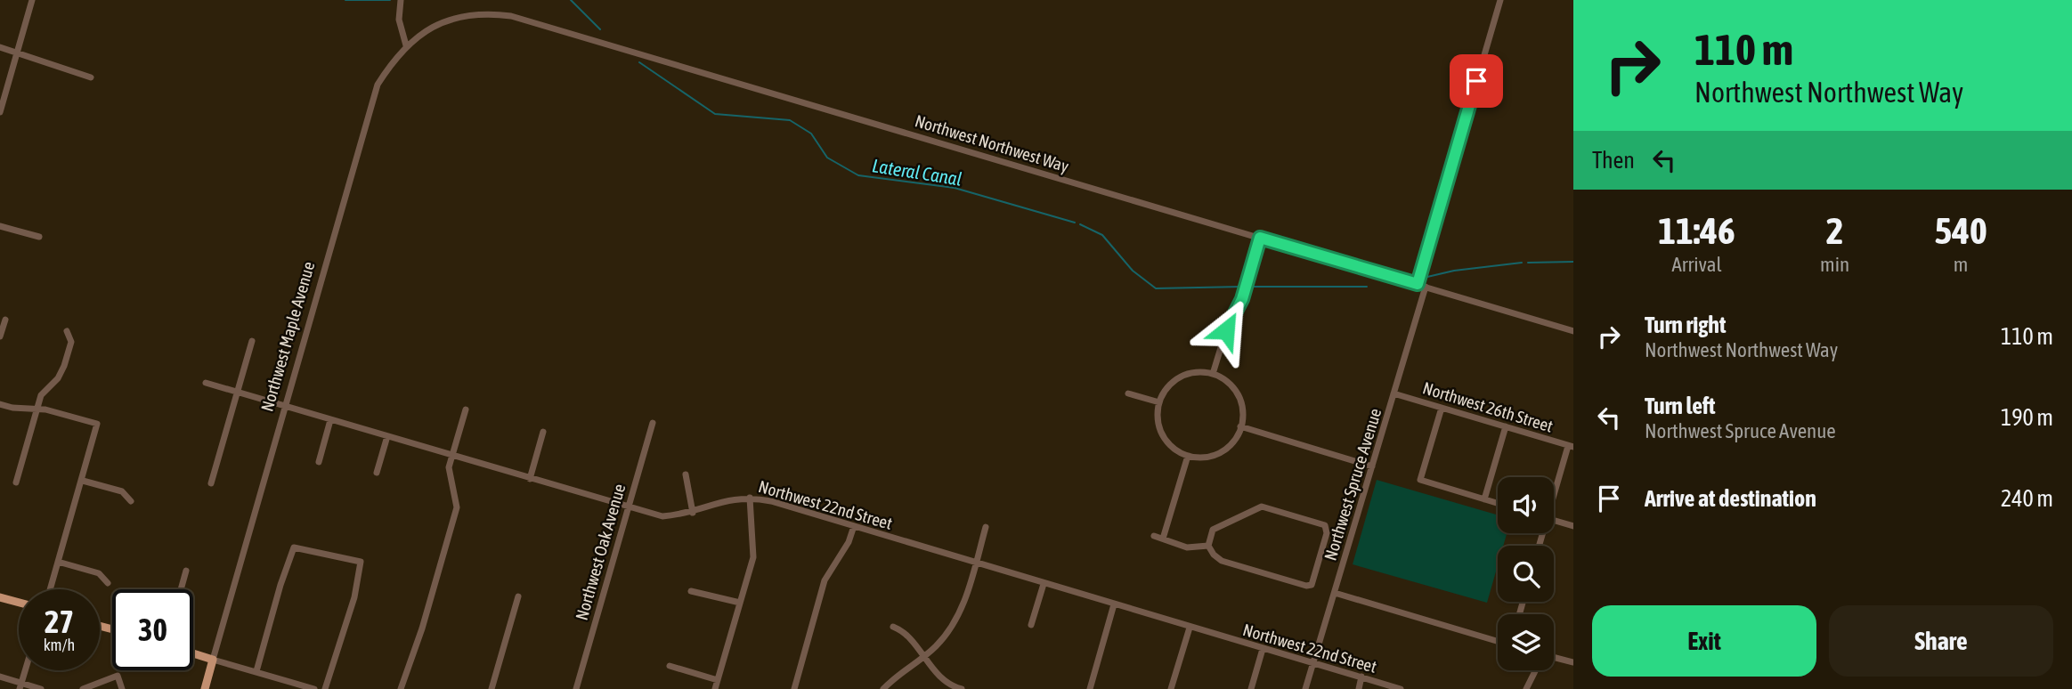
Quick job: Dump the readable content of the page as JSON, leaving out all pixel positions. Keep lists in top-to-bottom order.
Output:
{
  "streets": {
    "main road": ["Northwest Maple Avenue"],
    "street": [
      "Northwest Northwest Way",
      "Northwest 26th Street",
      "Northwest Spruce Avenue",
      "Northwest 22nd Street",
      "Northwest Oak Avenue"
    ]
  },
  "crossings": [
    ["Northwest Northwest Way", "Northwest Maple Avenue"],
    ["Northwest Northwest Way", "Northwest Spruce Avenue"],
    ["Northwest Maple Avenue", "Northwest 22nd Street"],
    ["Northwest 26th Street", "Northwest Spruce Avenue"],
    ["Northwest Spruce Avenue", "Northwest 22nd Street"],
    ["Northwest 22nd Street", "Northwest Oak Avenue"]
  ],
  "water": ["Lateral Canal"],
  "page": {
    "turn": ["110 m", "Northwest Northwest Way"],
    "then": "Then",
    "eta": [
      "11:46",
      "Arrival",
      "2",
      "min",
      "540",
      "m"
    ],
    "list": [
      {
        "name": "Turn right",
        "note": "Northwest Northwest Way",
        "value": "110 m"
      },
      {
        "name": "Turn left",
        "note": "Northwest Spruce Avenue",
        "value": "190 m"
      },
      {
        "name": "Arrive at destination",
        "value": "240 m"
      }
    ],
    "speed": "27 km/h",
    "limit": "30",
    "buttons": ["Exit", "Share"]
  }
}
